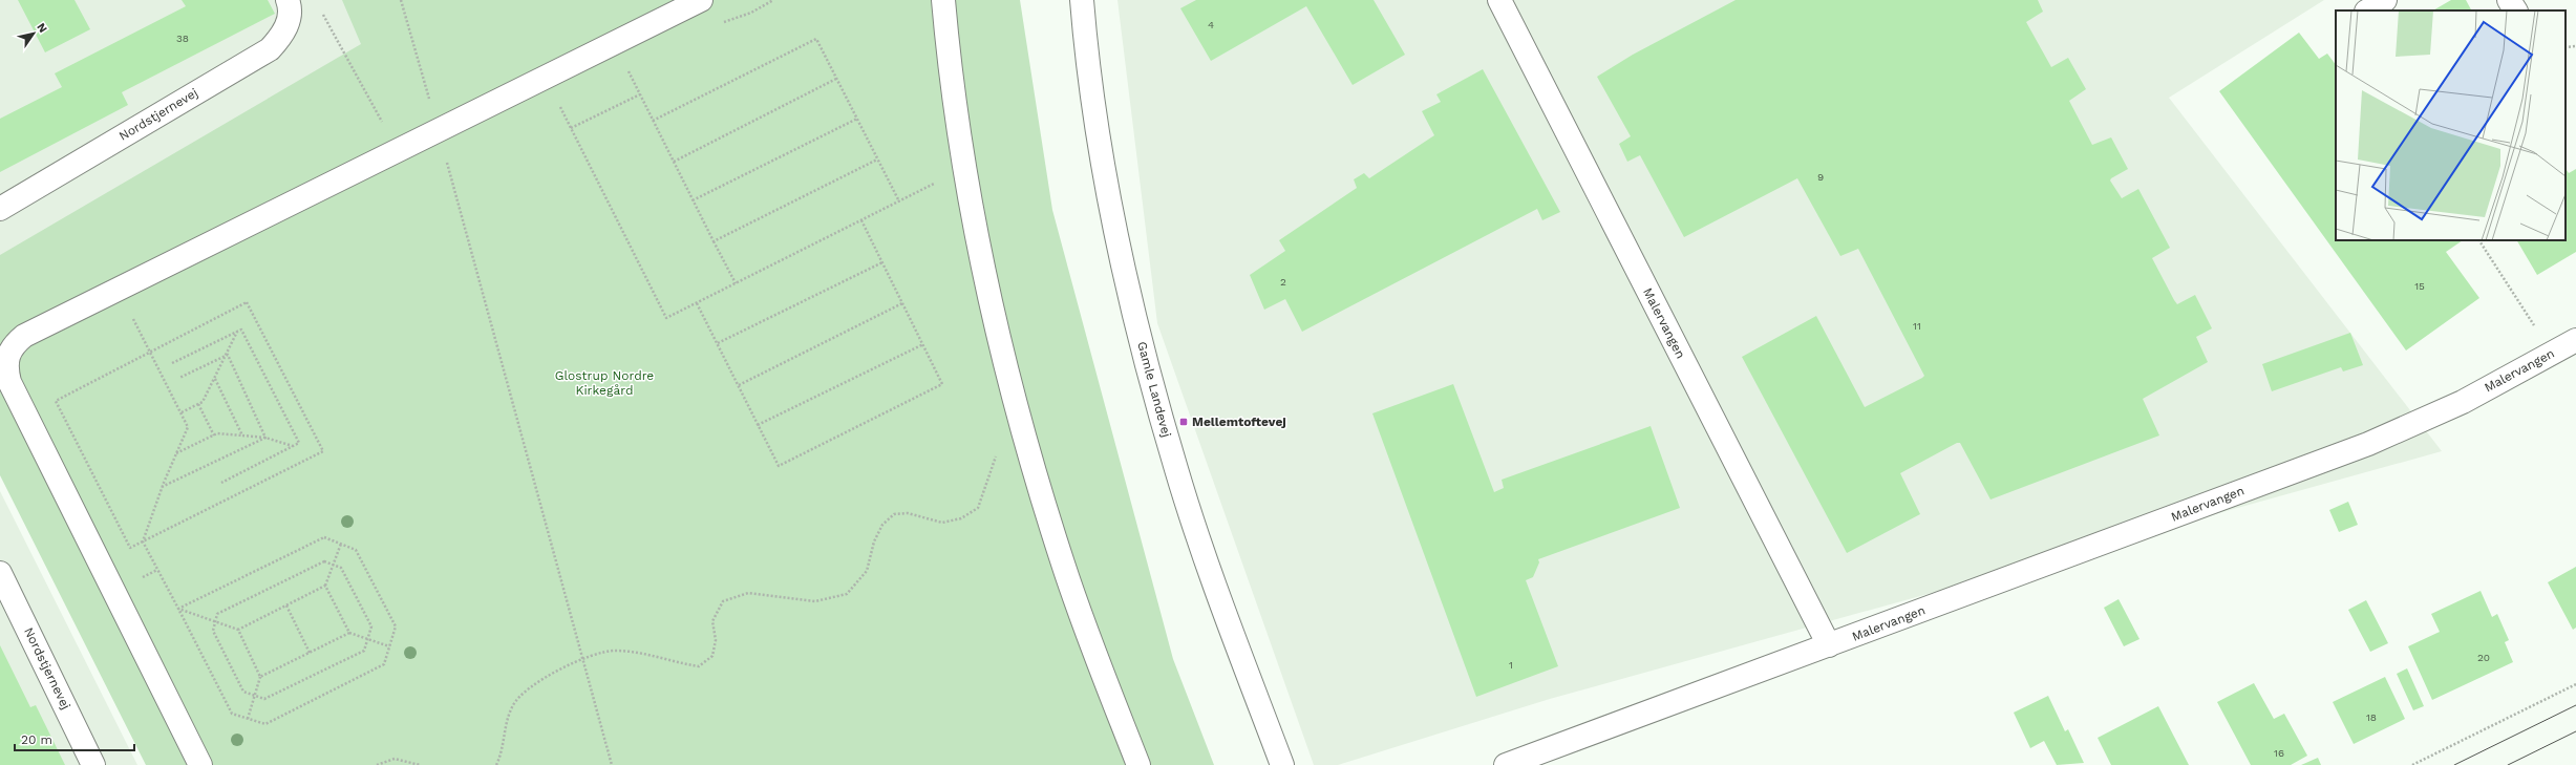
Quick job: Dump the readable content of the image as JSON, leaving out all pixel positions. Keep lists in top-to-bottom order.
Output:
{
  "streets": {
    "street": ["Nordstjernevej", "Malervangen", "Gamle Landevej"]
  },
  "parks": ["Glostrup Nordre Kirkegård"],
  "places": {
    "transit": ["Mellemtoftevej"]
  },
  "house_numbers": [
    "4",
    "38",
    "9",
    "2",
    "15",
    "11",
    "20",
    "1",
    "18",
    "16"
  ],
  "scale_bar": "20 m",
  "north": "top right"
}
